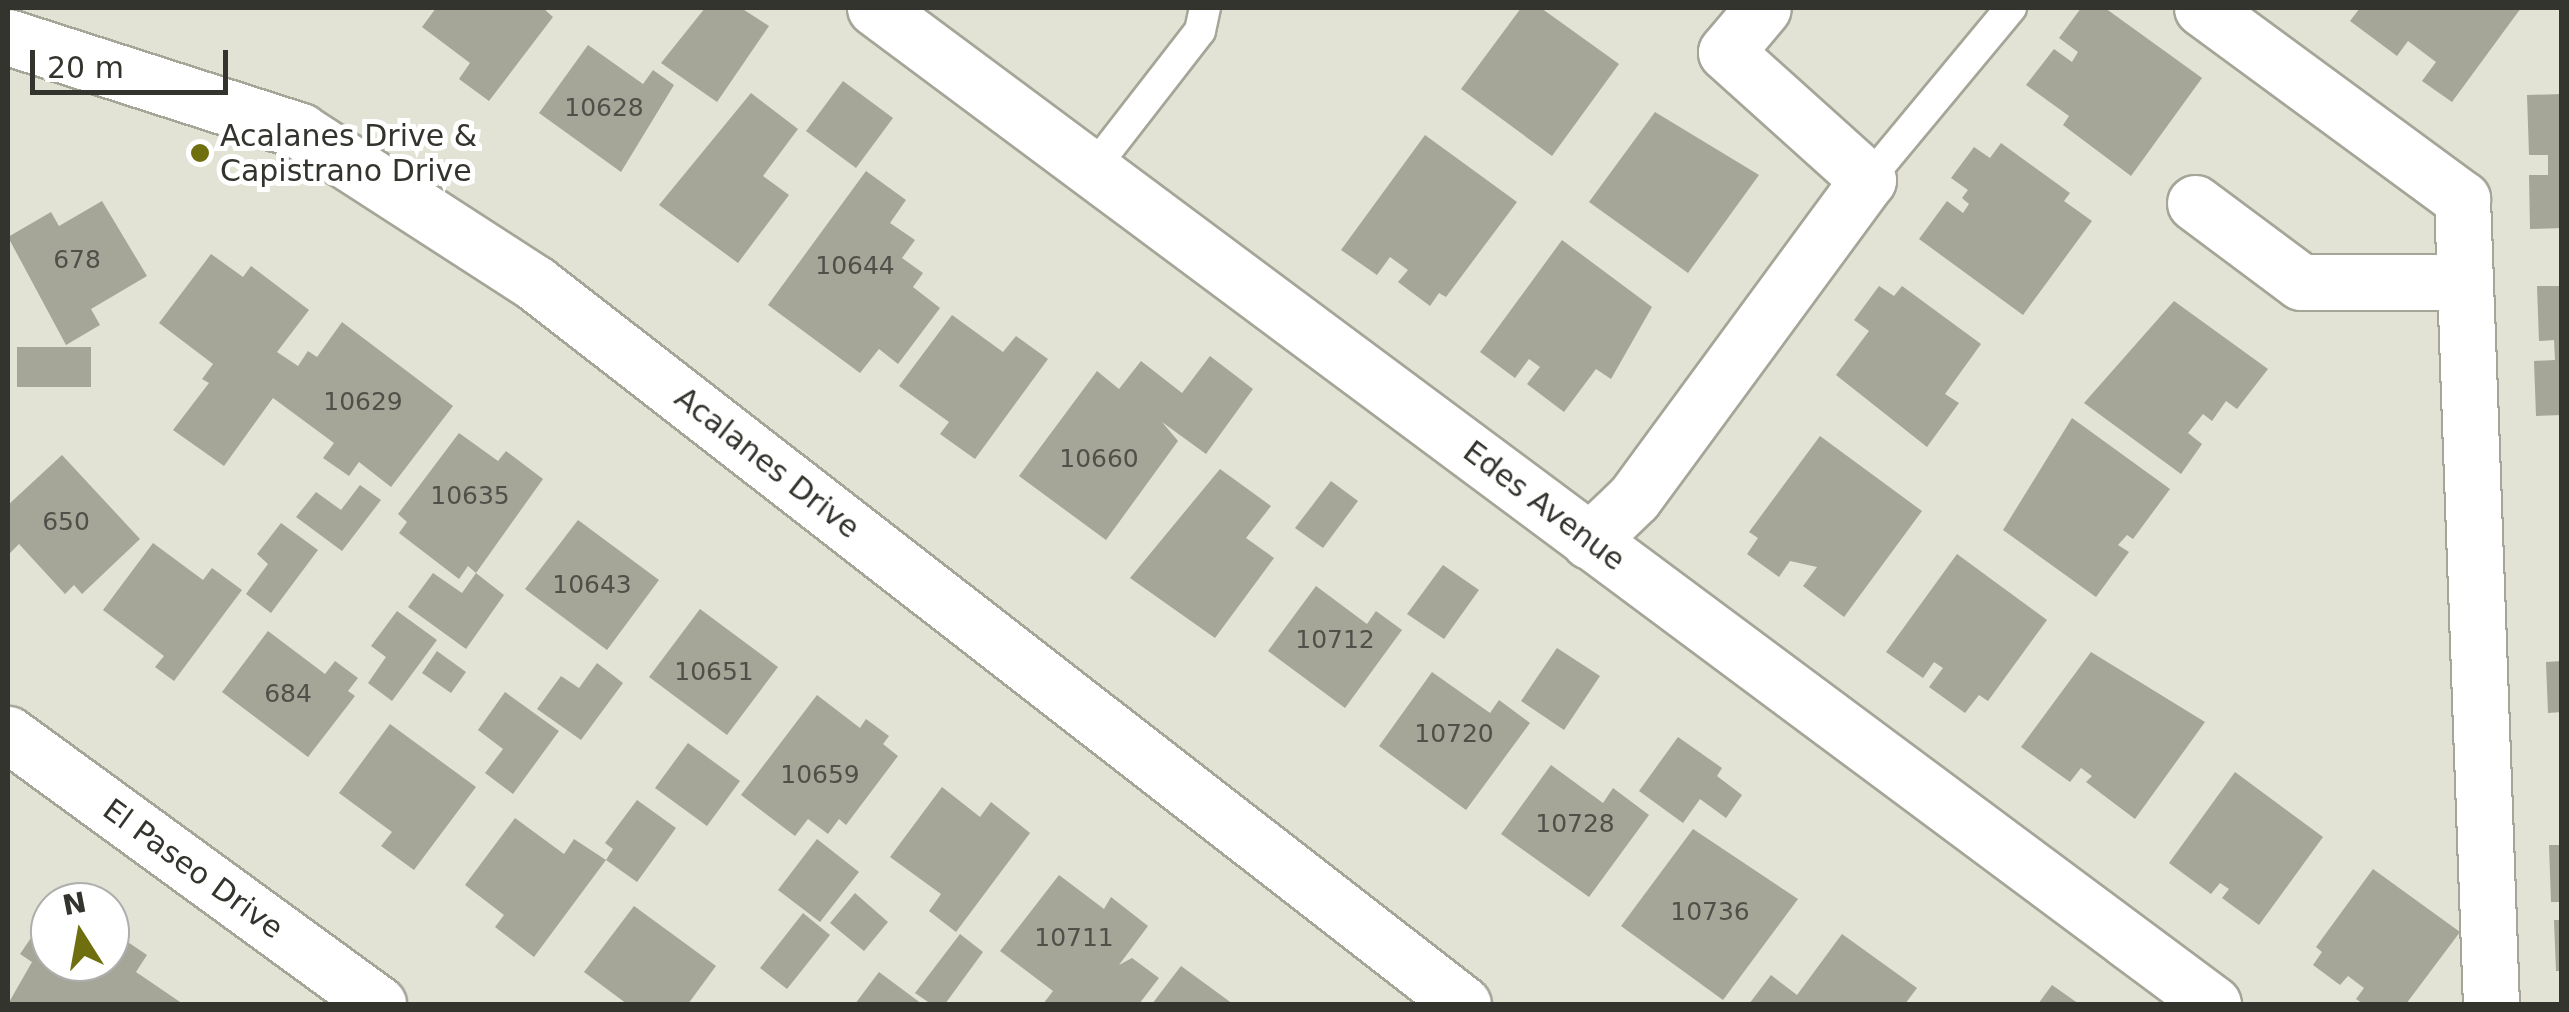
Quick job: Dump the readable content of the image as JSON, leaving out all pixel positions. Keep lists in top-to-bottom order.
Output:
{
  "streets": {
    "street": ["Acalanes Drive", "Edes Avenue", "El Paseo Drive"]
  },
  "places": ["Acalanes Drive & Capistrano Drive"],
  "house_numbers": [
    "10628",
    "678",
    "10644",
    "10629",
    "10660",
    "10635",
    "650",
    "10643",
    "10712",
    "10651",
    "684",
    "10720",
    "10659",
    "10728",
    "10736",
    "10711"
  ],
  "scale_bar": "20 m",
  "north": "top"
}
